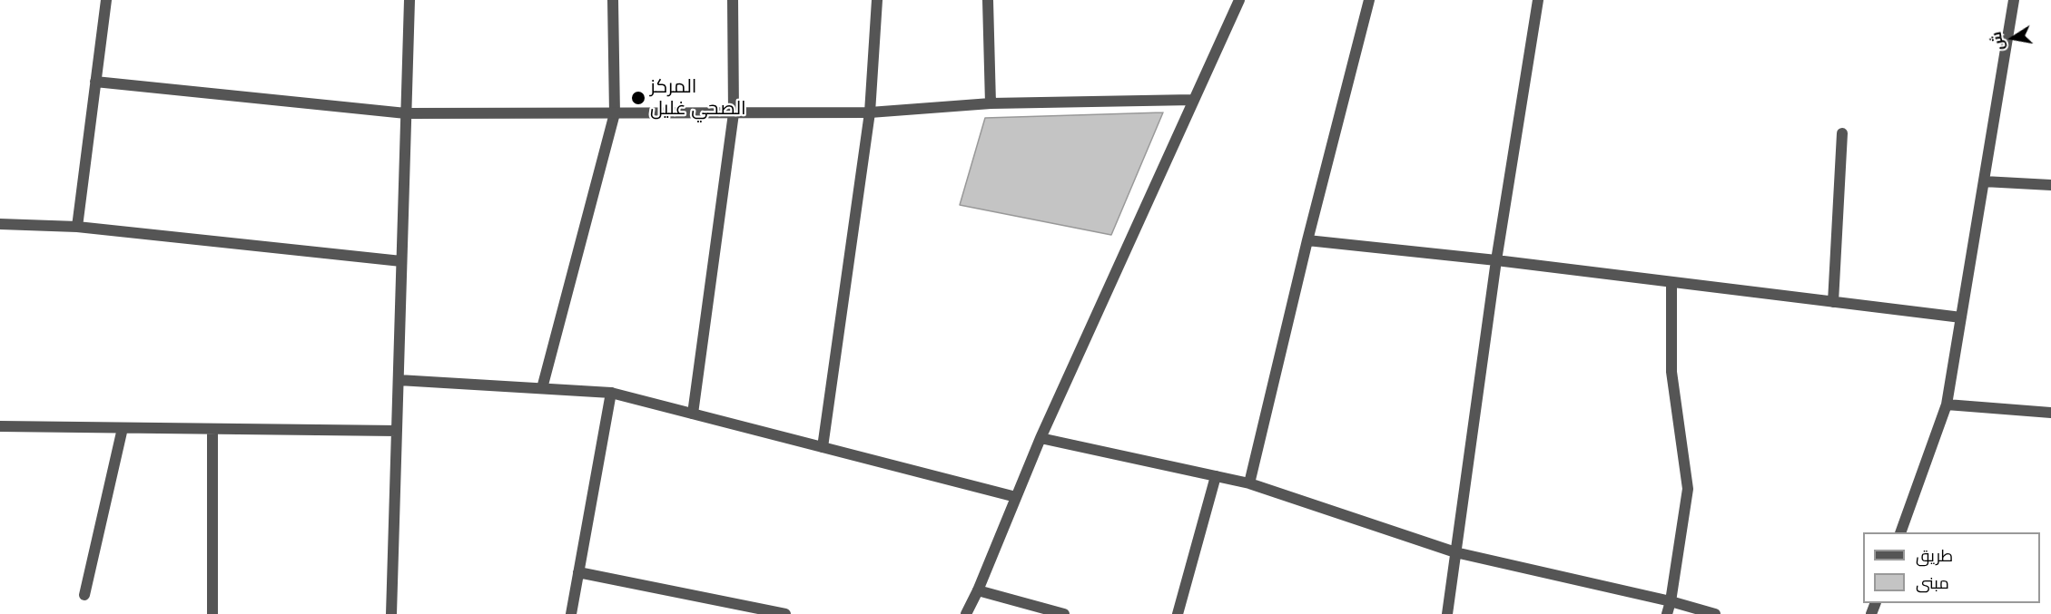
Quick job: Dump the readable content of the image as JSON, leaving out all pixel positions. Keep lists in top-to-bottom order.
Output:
{
  "places": ["المركز الصحي غليل"],
  "legend": ["طريق", "مبنى"],
  "north": "left"
}
